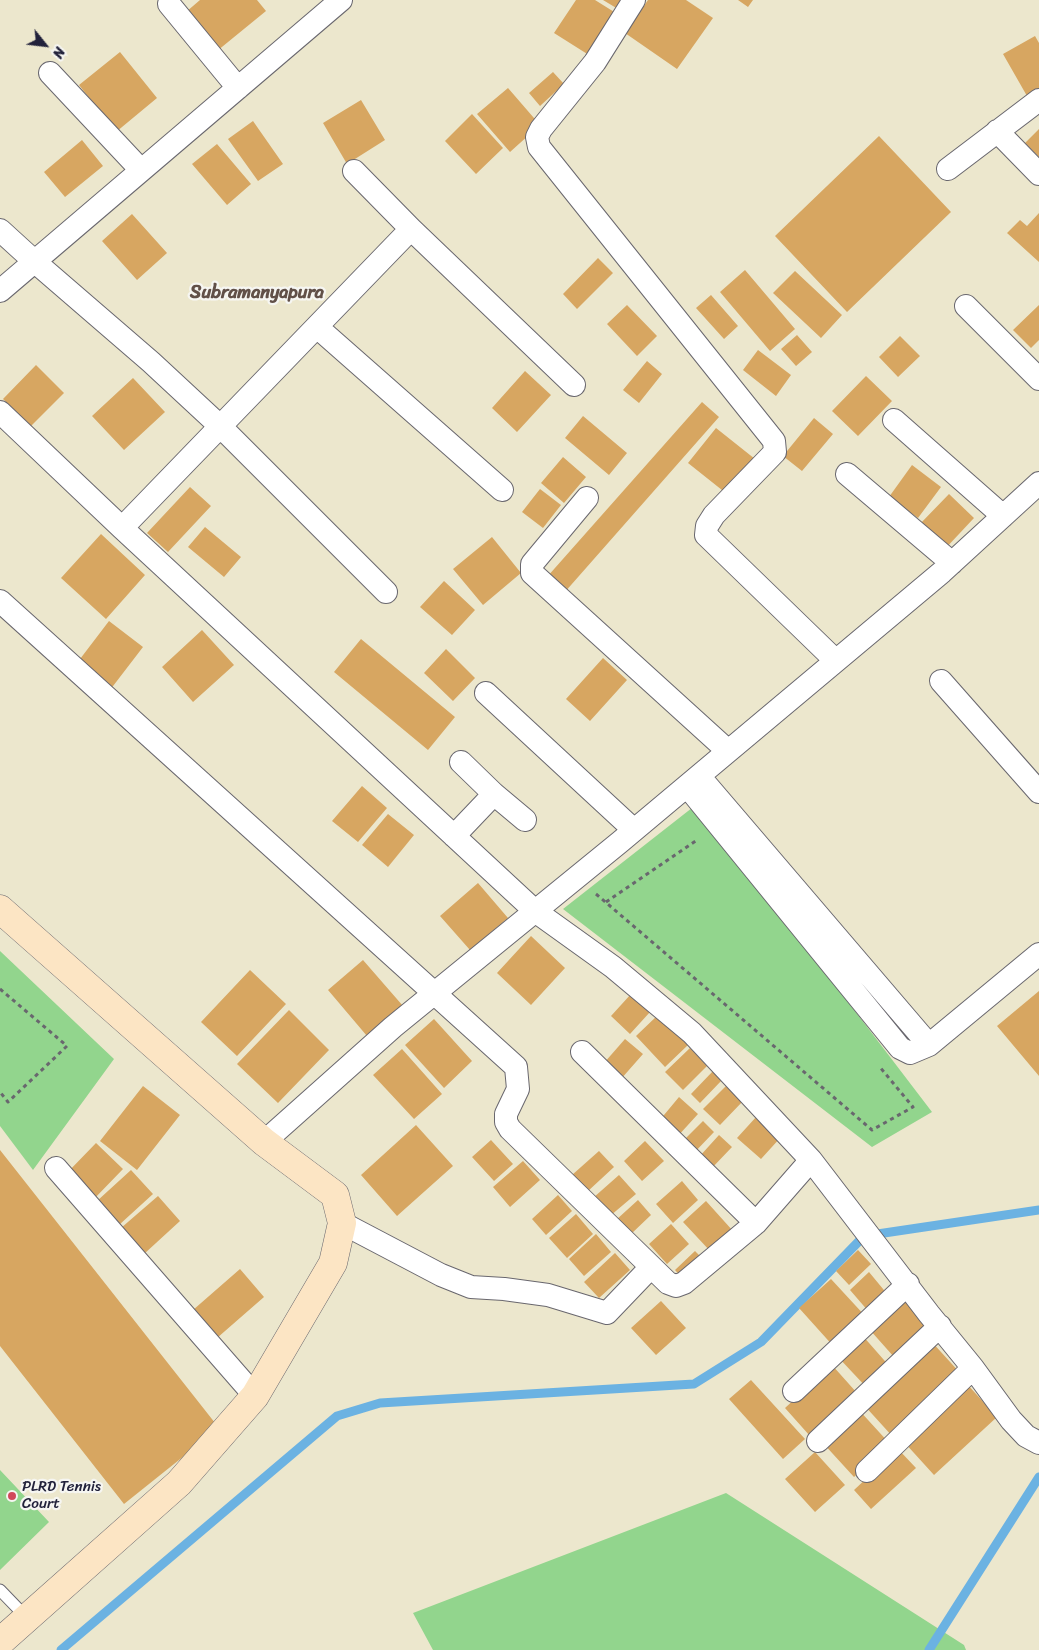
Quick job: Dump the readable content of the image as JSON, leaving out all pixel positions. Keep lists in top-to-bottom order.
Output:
{
  "districts": ["Subramanyapura"],
  "places": ["PLRD Tennis Court"],
  "north": "bottom right"
}
